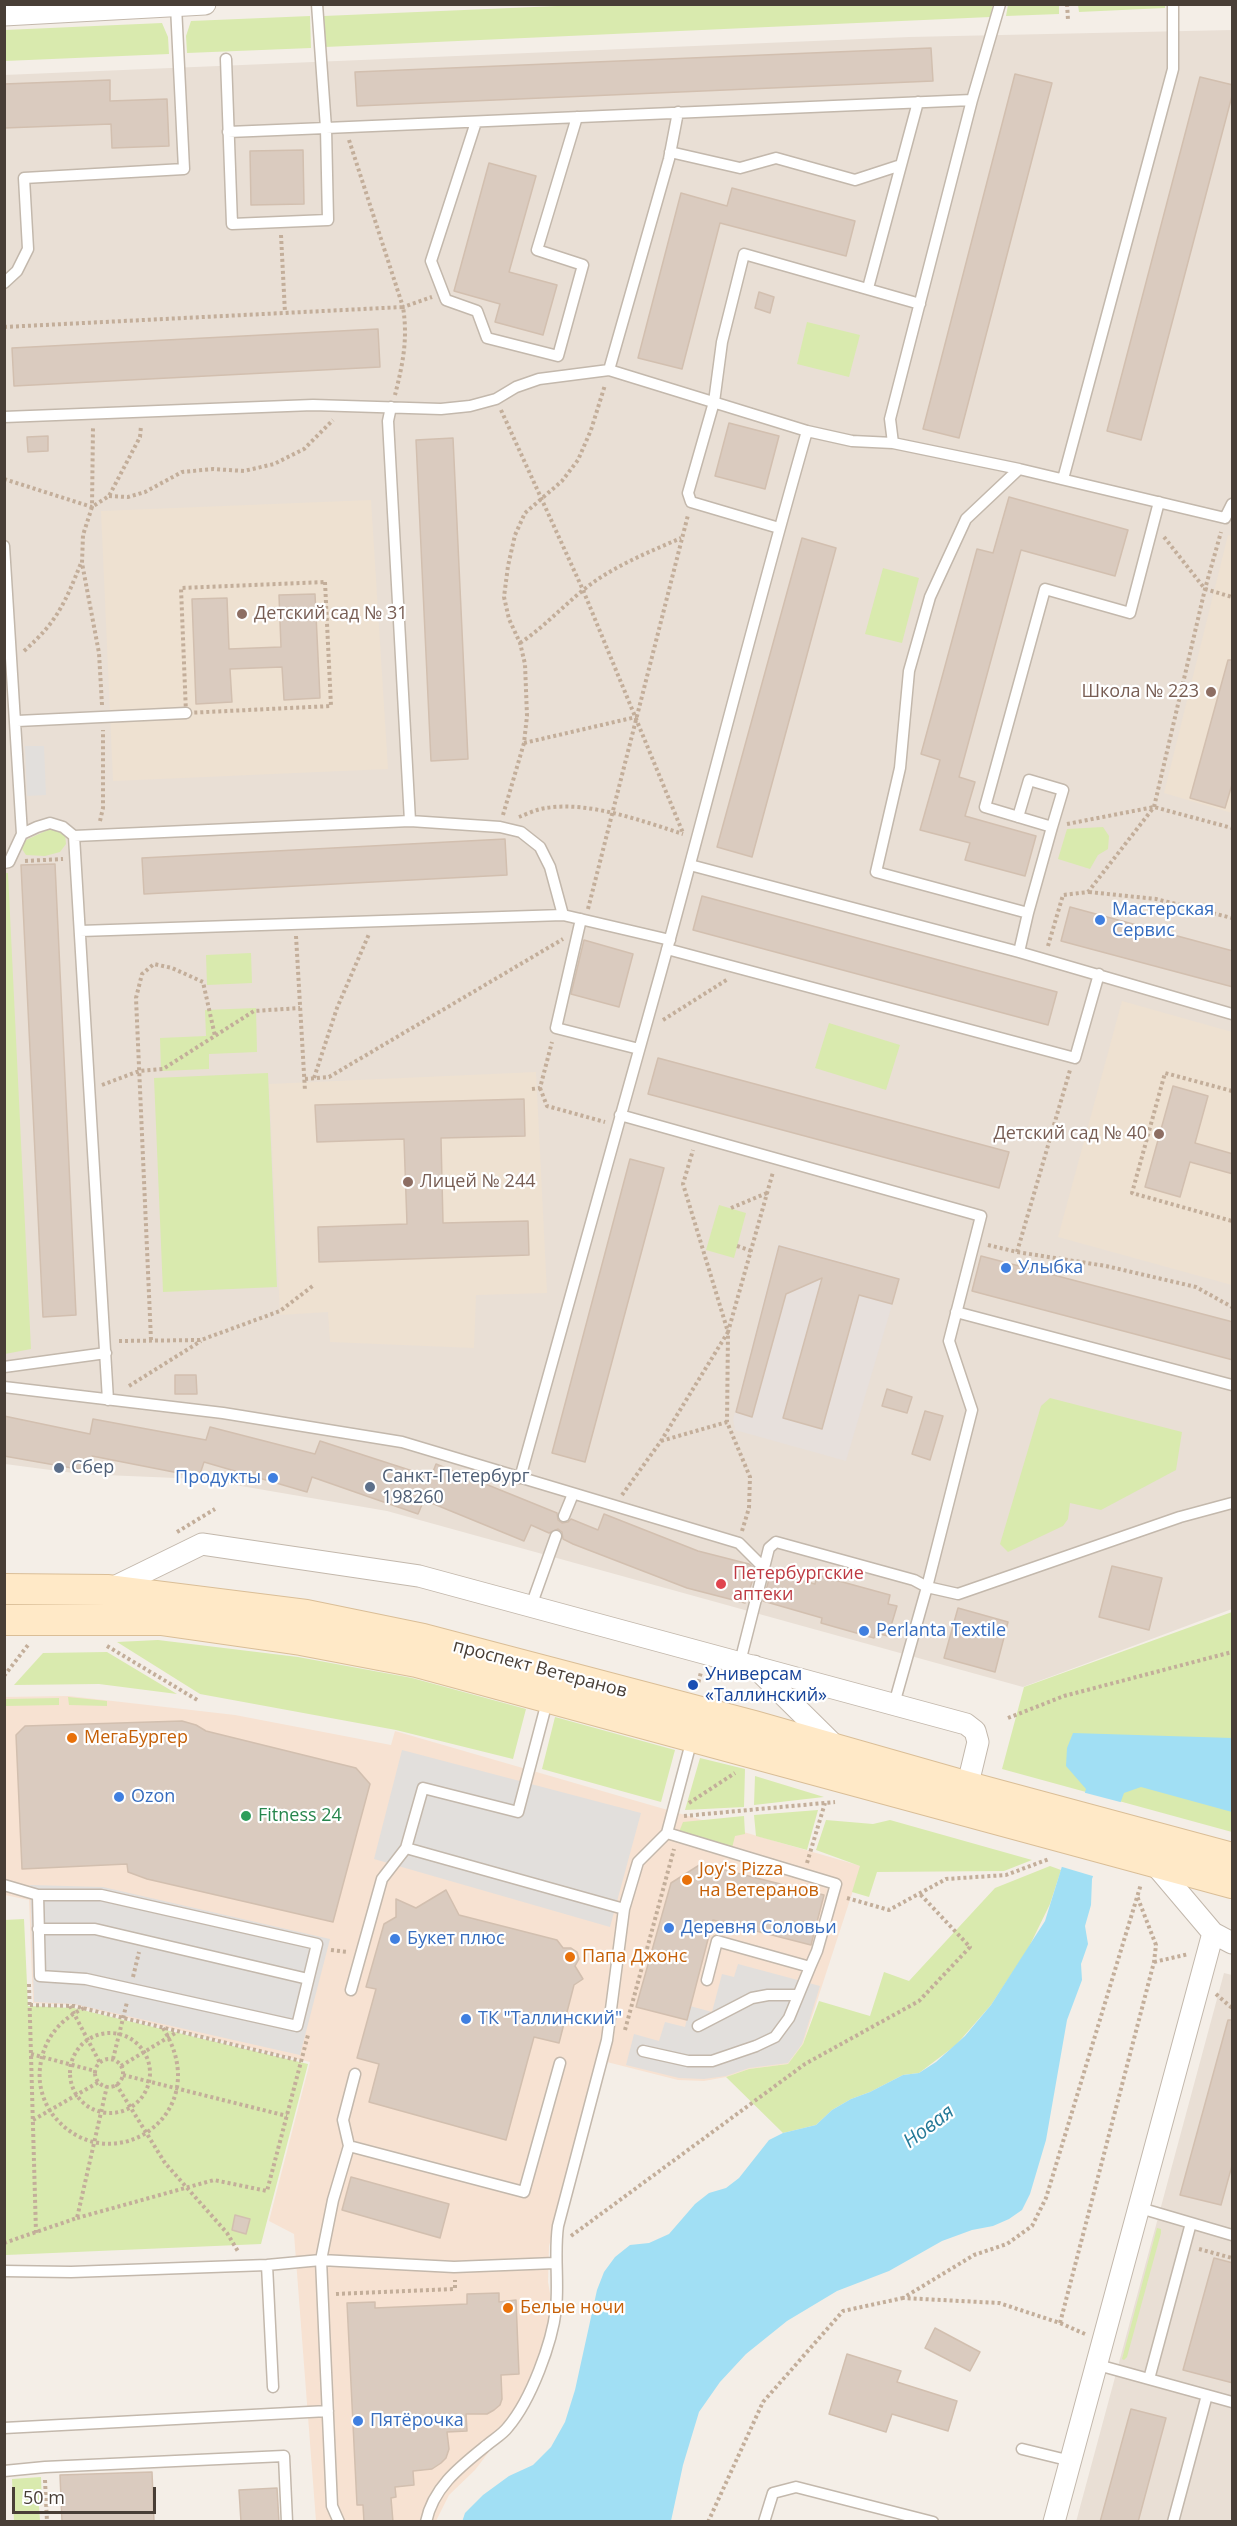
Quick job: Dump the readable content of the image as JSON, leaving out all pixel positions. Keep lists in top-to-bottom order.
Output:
{
  "streets": {
    "main road": ["проспект Ветеранов"]
  },
  "water": ["Новая"],
  "places": [
    "Детский сад № 31",
    "Школа № 223",
    "Мастерская Сервис",
    "Детский сад № 40",
    "Лицей № 244",
    "Улыбка",
    "Сбер",
    "Продукты",
    "Санкт-Петербург 198260",
    "Петербургские аптеки",
    "Perlanta Textile",
    "Универсам «Таллинский»",
    "МегаБургер",
    "Ozon",
    "Fitness 24",
    "Joy's Pizza на Ветеранов",
    "Деревня Соловьи",
    "Букет плюс",
    "Папа Джонс",
    "ТК \"Таллинский\"",
    "Белые ночи",
    "Пятёрочка"
  ],
  "scale_bar": "50 m"
}
